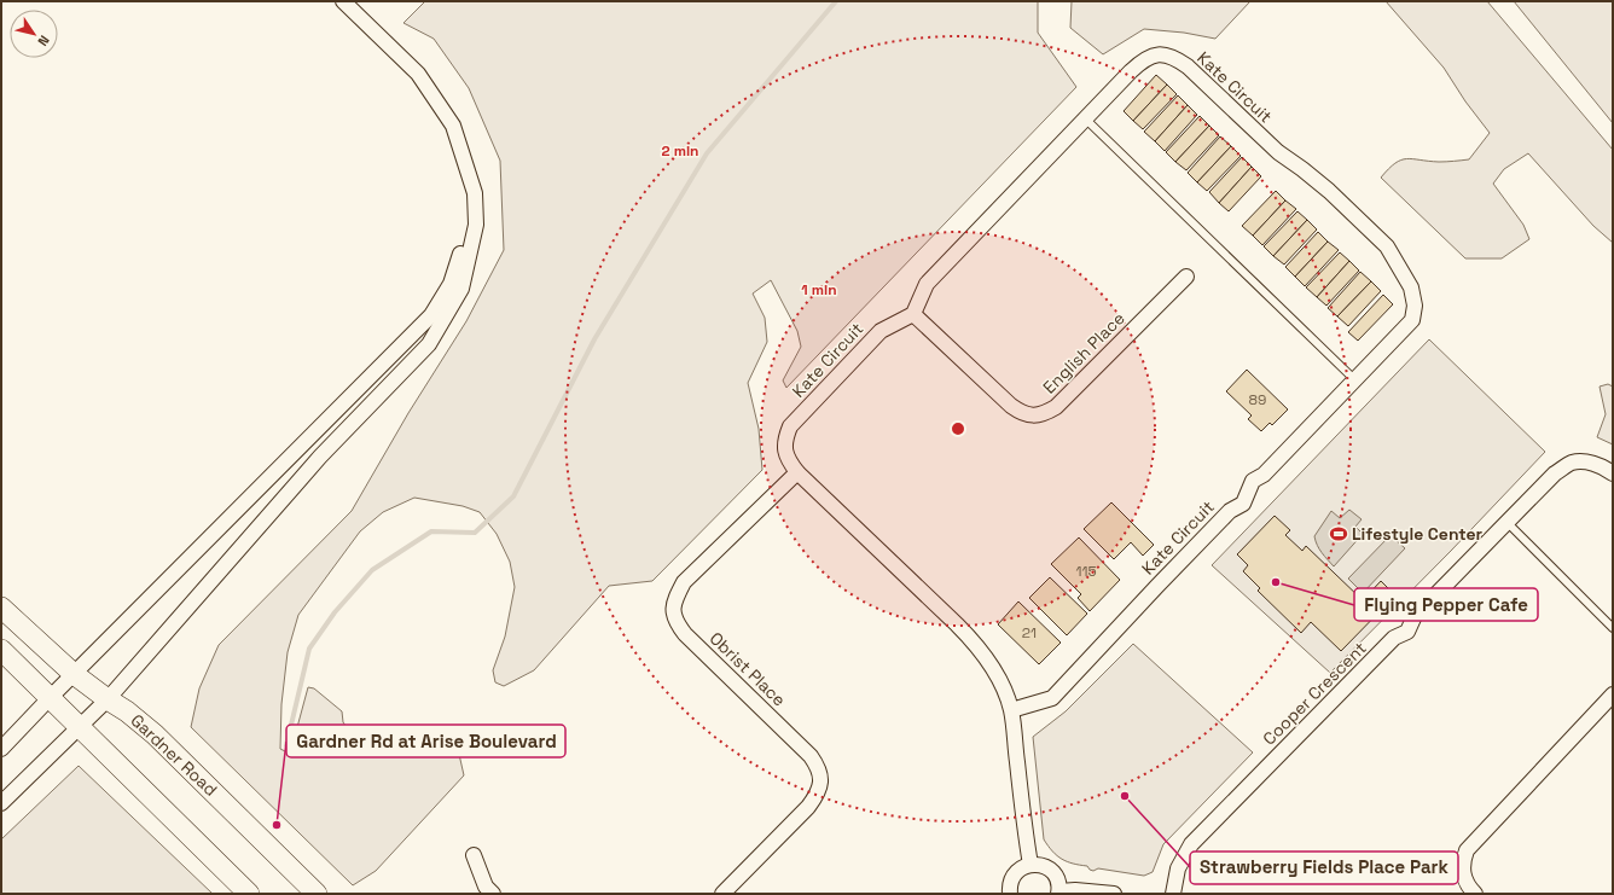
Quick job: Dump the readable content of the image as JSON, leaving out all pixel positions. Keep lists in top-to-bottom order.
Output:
{
  "streets": {
    "street": [
      "Kate Circuit",
      "English Place",
      "Obrist Place",
      "Cooper Crescent",
      "Gardner Road"
    ]
  },
  "crossings": [
    ["Kate Circuit", "English Place"],
    ["Kate Circuit", "Obrist Place"]
  ],
  "places": {
    "sports": ["Lifestyle Center"],
    "other": ["Flying Pepper Cafe", "Strawberry Fields Place Park", "Gardner Rd at Arise Boulevard"]
  },
  "house_numbers": ["89", "115", "21"],
  "north": "bottom right",
  "rings": ["2 min", "1 min"]
}
